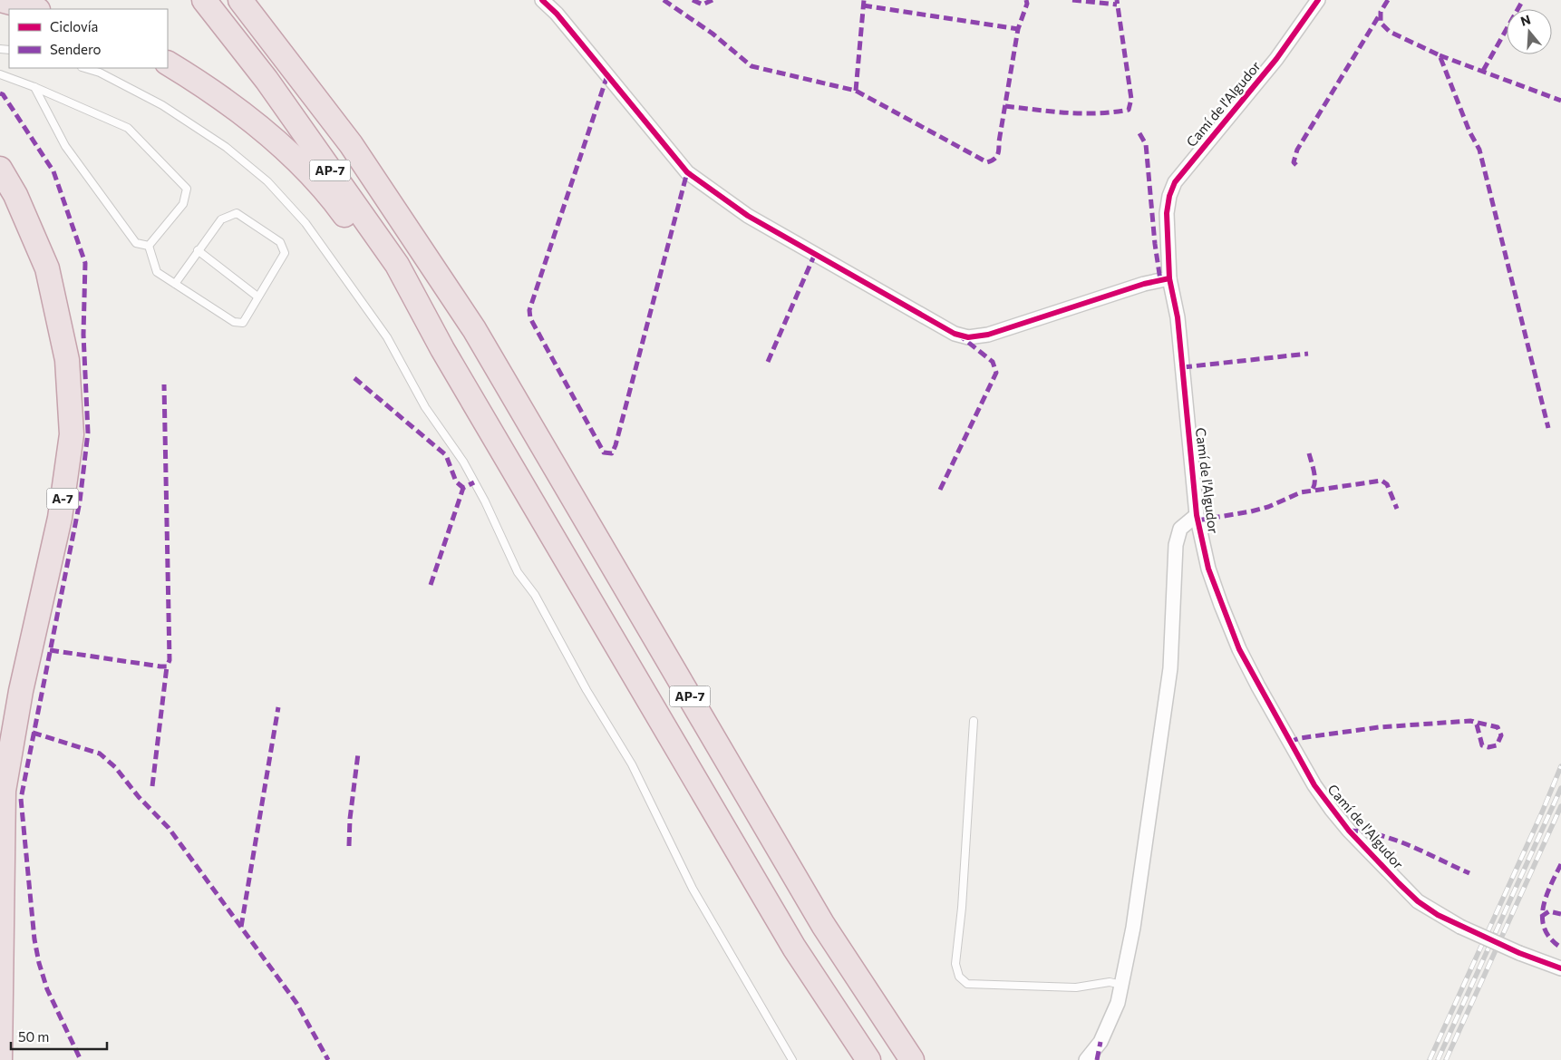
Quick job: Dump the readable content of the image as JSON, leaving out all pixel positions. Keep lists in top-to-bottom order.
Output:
{
  "streets": {
    "highway": ["AP-7", "A-7"],
    "street": ["Camí de l'Algudor"]
  },
  "legend": ["Ciclovía", "Sendero"],
  "scale_bar": "50 m",
  "north": "top"
}
